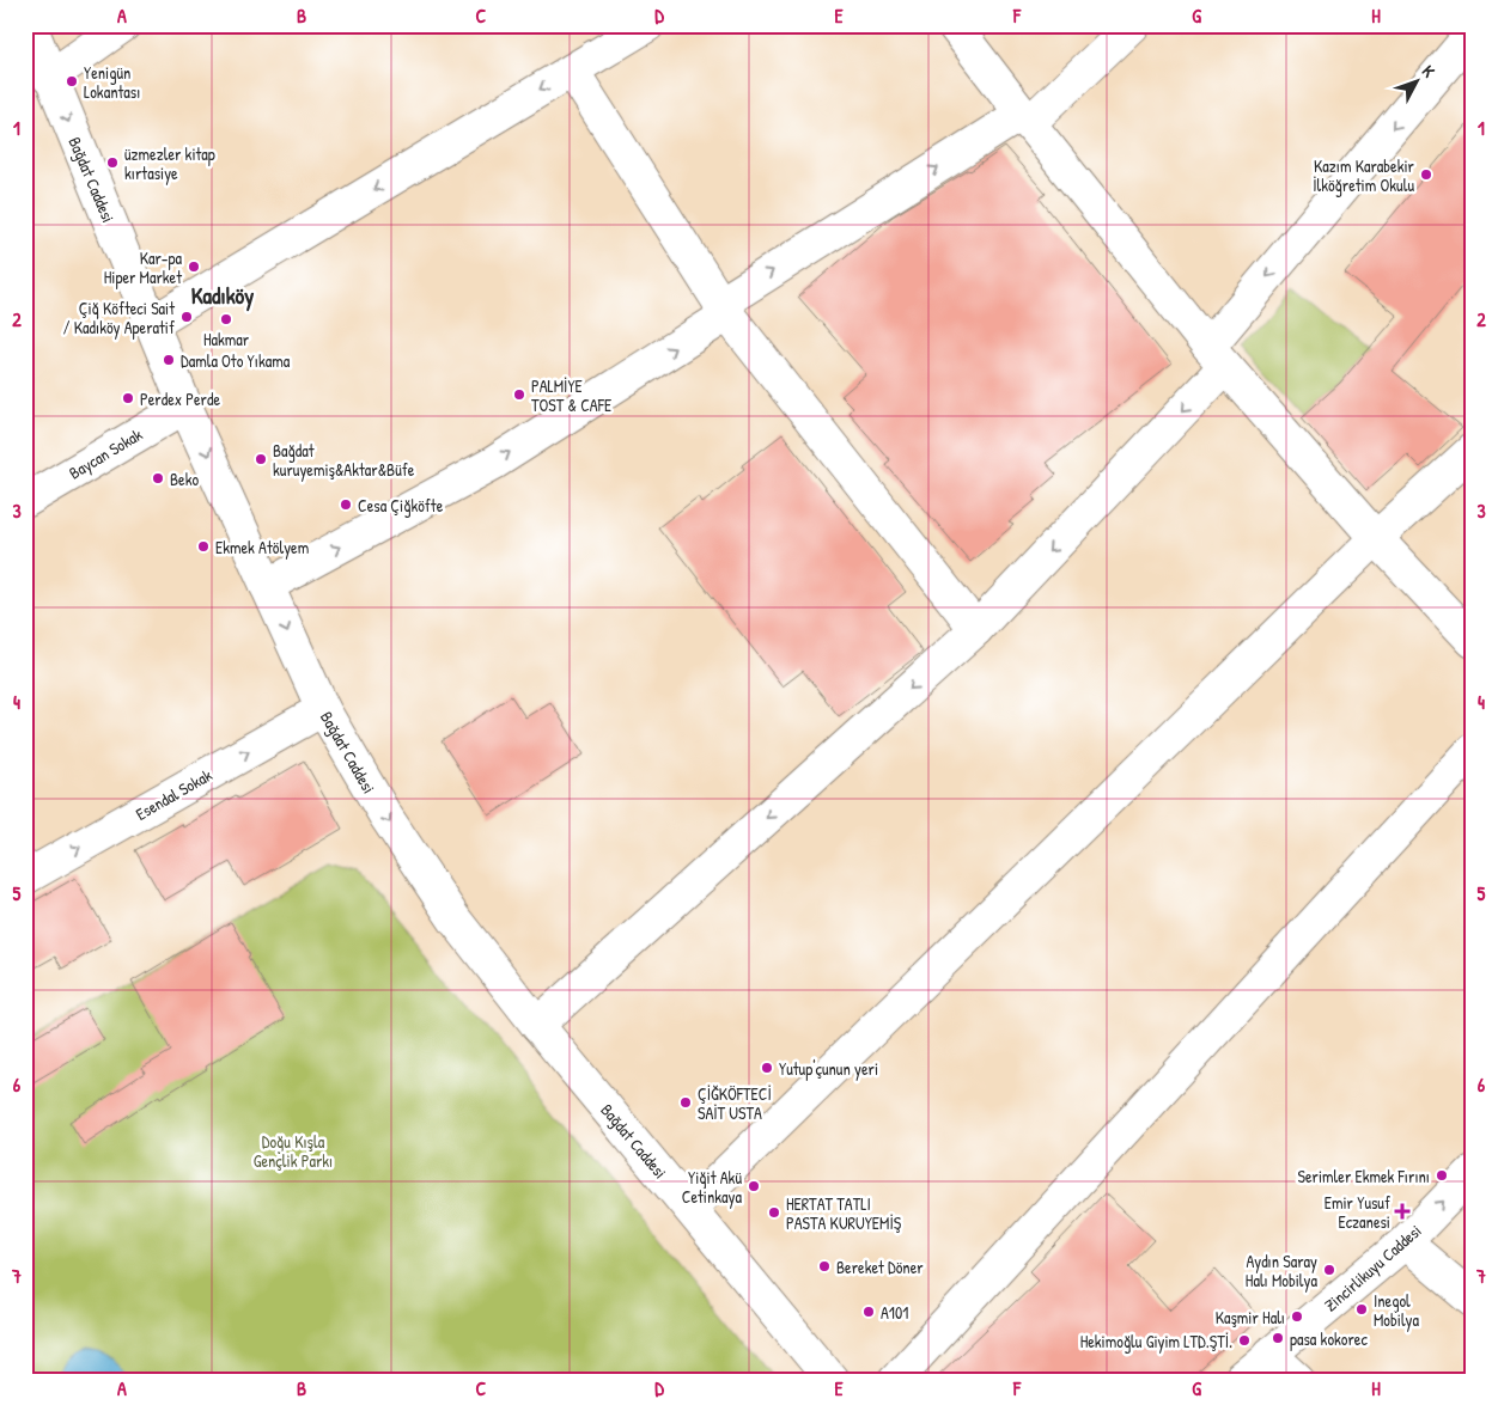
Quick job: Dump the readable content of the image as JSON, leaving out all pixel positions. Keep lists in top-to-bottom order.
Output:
{
  "streets": {
    "street": [
      "Bağdat Caddesi",
      "Baycan Sokak",
      "Esendal Sokak",
      "Zincirlikuyu Caddesi"
    ]
  },
  "crossings": [
    ["Bağdat Caddesi", "Baycan Sokak"],
    ["Bağdat Caddesi", "Esendal Sokak"]
  ],
  "one_way": ["Bağdat Caddesi", "Esendal Sokak"],
  "districts": ["Kadıköy"],
  "parks": ["Doğu Kışla Gençlik Parkı"],
  "places": {
    "other": [
      "Yenigün Lokantası",
      "üzmezler kitap kırtasiye",
      "Kazım Karabekir İlköğretim Okulu",
      "Kar-pa Hiper Market",
      "Çiğ Köfteci Sait / Kadıköy Aperatif",
      "Hakmar",
      "Damla Oto Yıkama",
      "PALMİYE TOST & CAFE",
      "Perdex Perde",
      "Bağdat kuruyemiş&Aktar&Büfe",
      "Beko",
      "Cesa Çiğköfte",
      "Ekmek Atölyem",
      "Yutup'çunun yeri",
      "ÇİĞKÖFTECİ SAİT USTA",
      "Serimler Ekmek Fırını",
      "Yiğit Akü Cetinkaya",
      "HERTAT TATLI PASTA KURUYEMİŞ",
      "Bereket Döner",
      "Aydın Saray Halı Mobilya",
      "Inegol Mobilya",
      "A101",
      "Kaşmir Halı",
      "pasa kokorec",
      "Hekimoğlu Giyim LTD.ŞTİ."
    ],
    "health": ["Emir Yusuf Eczanesi"]
  },
  "north": "top right",
  "grid": {
    "columns": [
      "A",
      "B",
      "C",
      "D",
      "E",
      "F",
      "G",
      "H"
    ],
    "rows": [
      "1",
      "2",
      "3",
      "4",
      "5",
      "6",
      "7"
    ]
  }
}
